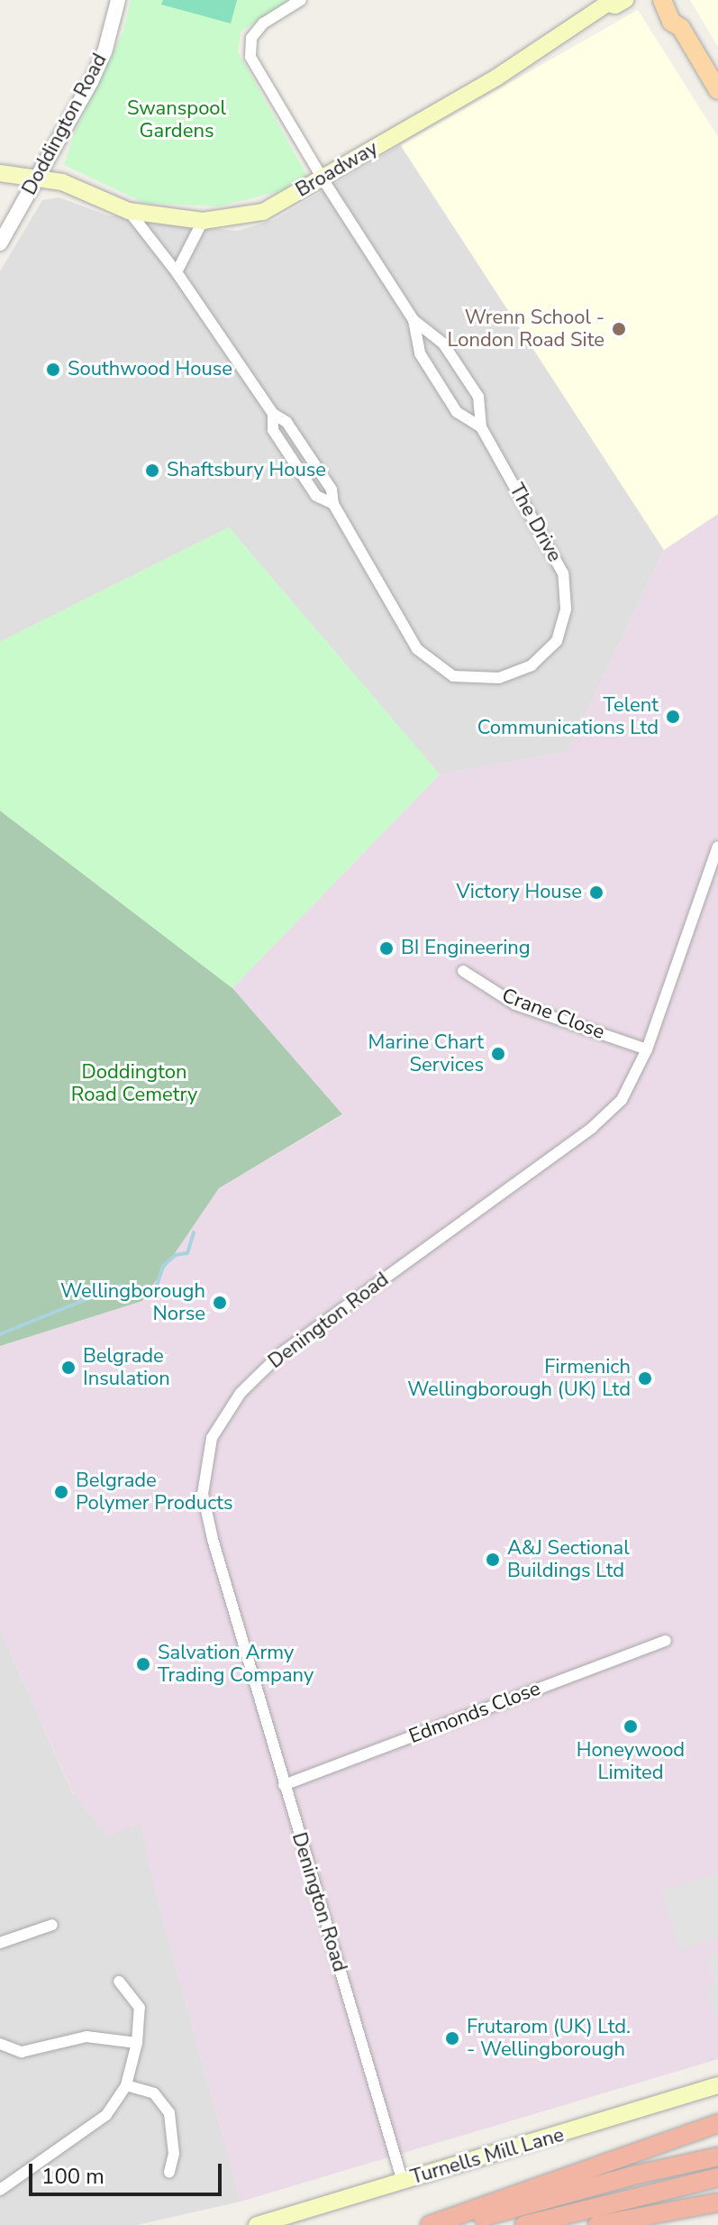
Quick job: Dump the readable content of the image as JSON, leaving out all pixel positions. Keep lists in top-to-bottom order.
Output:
{
  "streets": {
    "main road": ["Broadway", "Turnells Mill Lane"],
    "street": [
      "Doddington Road",
      "The Drive",
      "Crane Close",
      "Denington Road",
      "Edmonds Close"
    ]
  },
  "crossings": [
    ["Doddington Road", "Broadway"],
    ["Broadway", "The Drive"],
    ["Crane Close", "Denington Road"],
    ["Denington Road", "Edmonds Close"],
    ["Denington Road", "Turnells Mill Lane"]
  ],
  "parks": ["Swanspool Gardens", "Doddington Road Cemetry"],
  "places": [
    "Wrenn School - London Road Site",
    "Southwood House",
    "Shaftsbury House",
    "Telent Communications Ltd",
    "Victory House",
    "BI Engineering",
    "Marine Chart Services",
    "Wellingborough Norse",
    "Belgrade Insulation",
    "Firmenich Wellingborough (UK) Ltd",
    "Belgrade Polymer Products",
    "A&J Sectional Buildings Ltd",
    "Salvation Army Trading Company",
    "Honeywood Limited",
    "Frutarom (UK) Ltd. - Wellingborough"
  ],
  "scale_bar": "100 m"
}
